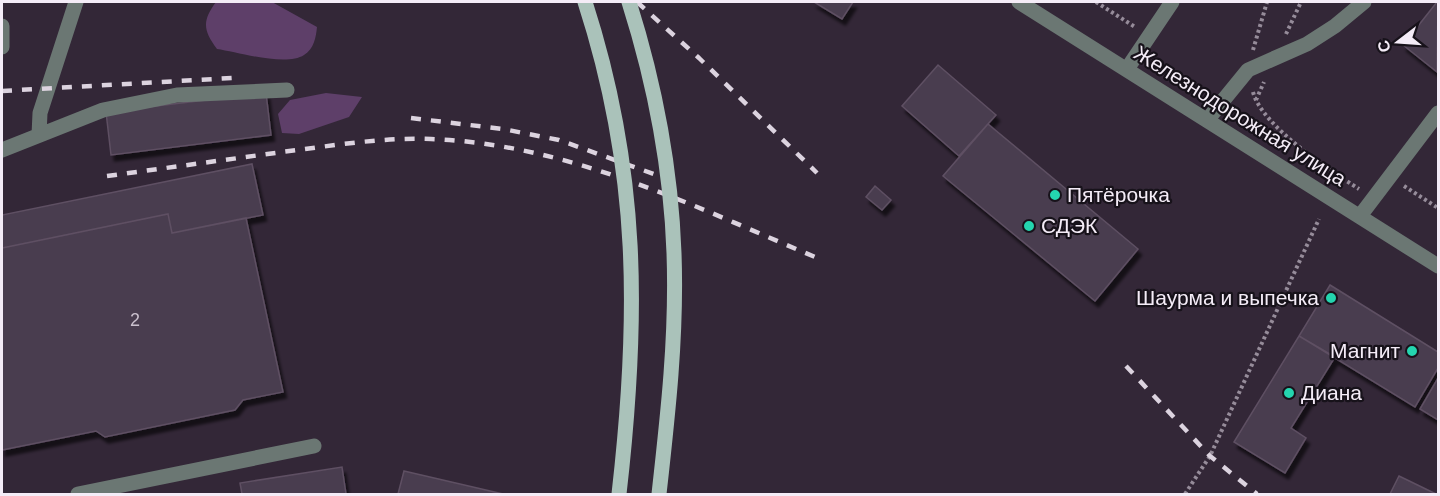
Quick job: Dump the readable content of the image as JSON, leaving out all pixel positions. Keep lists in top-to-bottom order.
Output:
{
  "streets": {
    "street": ["Железнодорожная улица"]
  },
  "places": [
    "Пятёрочка",
    "СДЭК",
    "Шаурма и выпечка",
    "Магнит",
    "Диана"
  ],
  "house_numbers": ["2"],
  "north": "left"
}
